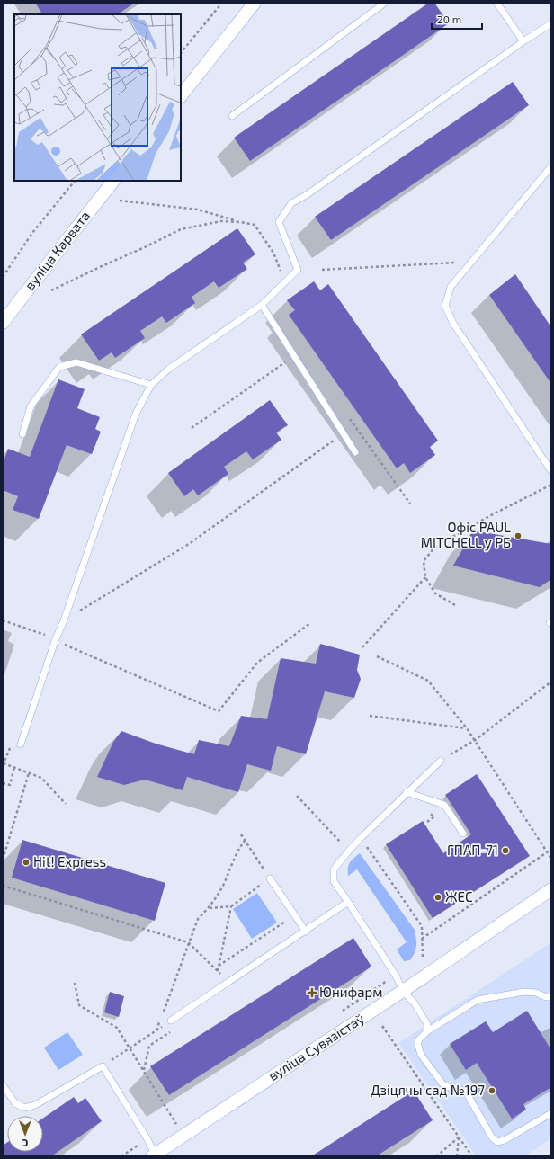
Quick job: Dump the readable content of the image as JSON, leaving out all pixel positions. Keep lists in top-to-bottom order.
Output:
{
  "streets": {
    "street": ["вуліца Карвата", "вуліца Сувязістаў"]
  },
  "places": {
    "other": [
      "Офіс PAUL MITCHELL у РБ",
      "ГПАП-71",
      "Hit! Express",
      "ЖЕС",
      "Дзіцячы сад №197"
    ],
    "health": ["Юнифарм"]
  },
  "scale_bar": "20 m",
  "north": "bottom"
}
